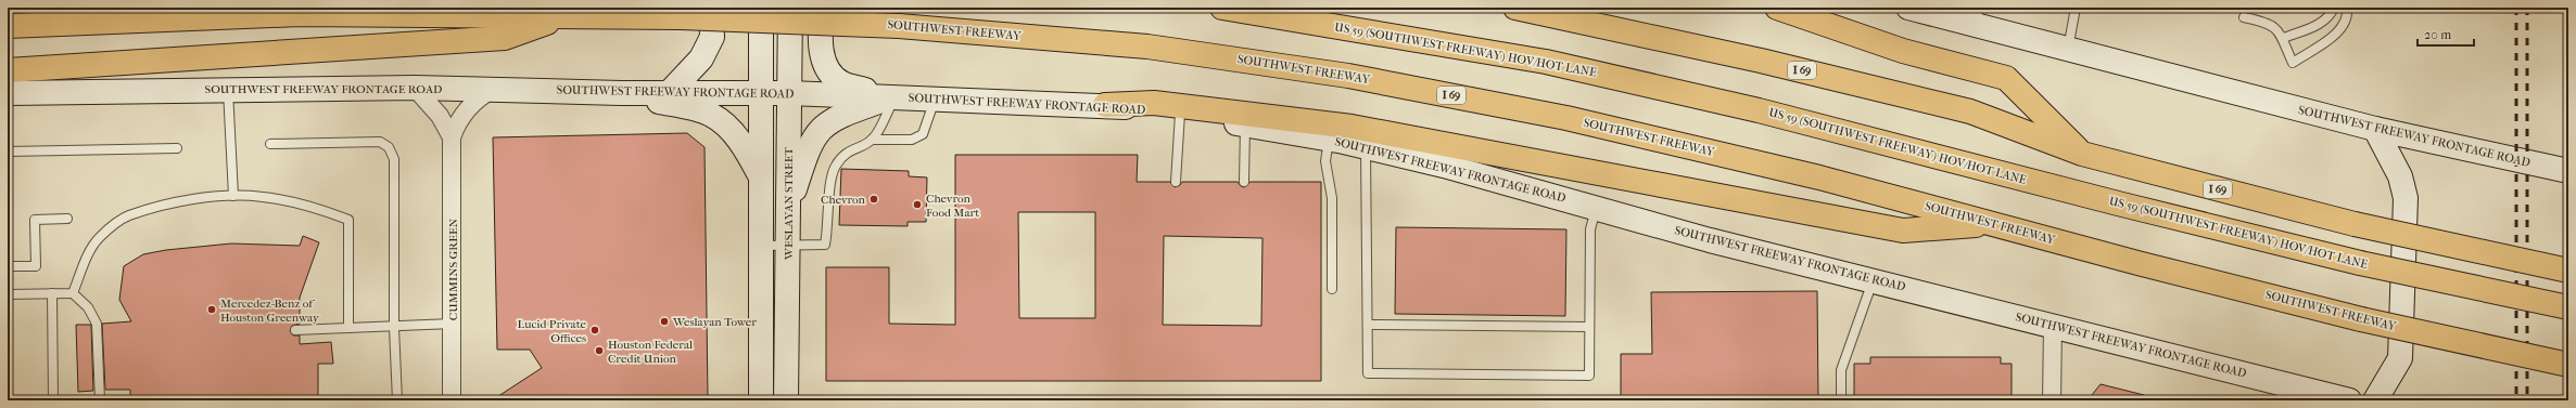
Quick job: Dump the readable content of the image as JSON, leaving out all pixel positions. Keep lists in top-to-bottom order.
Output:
{
  "streets": {
    "highway": ["SOUTHWEST FREEWAY", "US 59 (SOUTHWEST FREEWAY) HOV/HOT LANE", "I 69"],
    "main road": ["SOUTHWEST FREEWAY FRONTAGE ROAD", "WESLAYAN STREET"],
    "street": ["CUMMINS GREEN"]
  },
  "crossings": [
    ["SOUTHWEST FREEWAY FRONTAGE ROAD", "WESLAYAN STREET"],
    ["SOUTHWEST FREEWAY FRONTAGE ROAD", "CUMMINS GREEN"]
  ],
  "places": [
    "Chevron",
    "Chevron Food Mart",
    "Mercedez-Benz of Houston Greenway",
    "Weslayan Tower",
    "Lucid Private Offices",
    "Houston Federal Credit Union"
  ],
  "scale_bar": "20 m"
}
